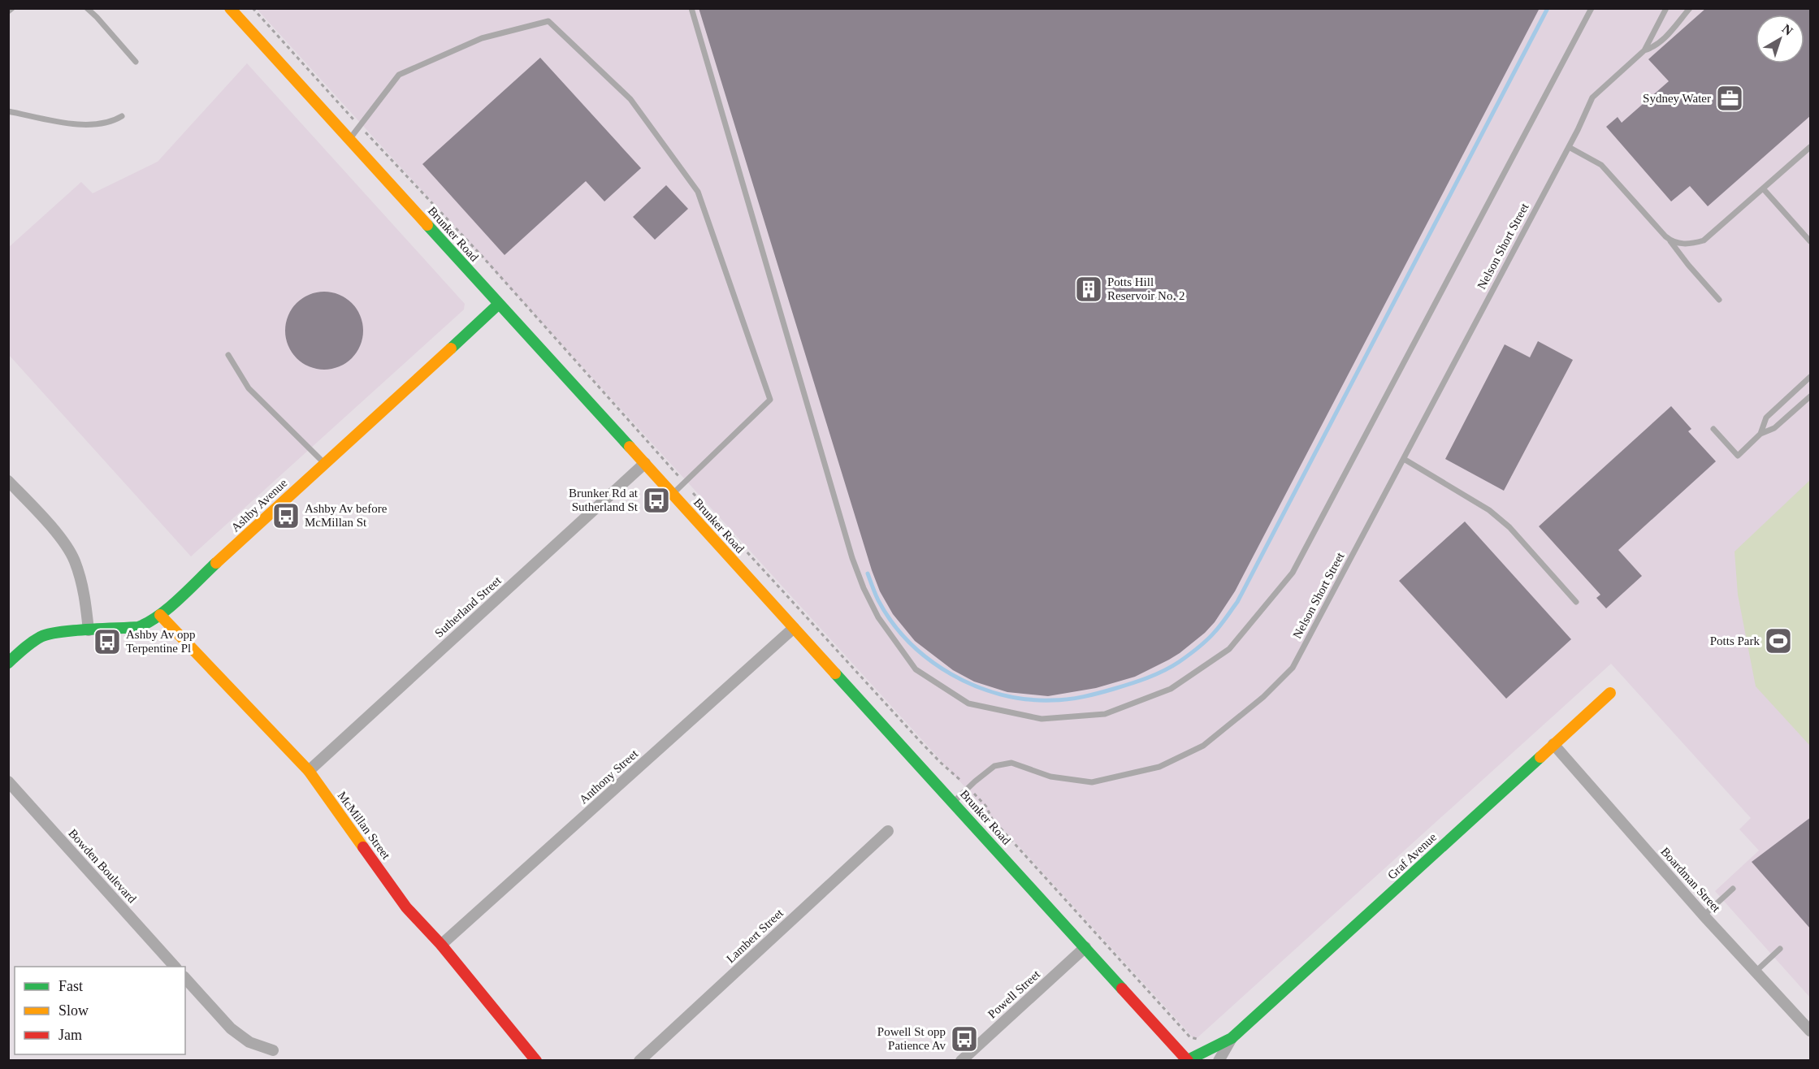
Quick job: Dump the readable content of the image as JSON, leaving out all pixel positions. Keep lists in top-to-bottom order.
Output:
{
  "streets": {
    "street": [
      "Brunker Road",
      "Ashby Avenue",
      "Sutherland Street",
      "Anthony Street",
      "McMillan Street",
      "Graf Avenue",
      "Bowden Boulevard",
      "Boardman Street",
      "Lambert Street",
      "Powell Street"
    ],
    "lane": ["Nelson Short Street"]
  },
  "crossings": [
    ["Brunker Road", "Nelson Short Street"],
    ["Brunker Road", "Ashby Avenue"],
    ["Brunker Road", "Sutherland Street"],
    ["Brunker Road", "Anthony Street"],
    ["Brunker Road", "Graf Avenue"],
    ["Brunker Road", "Powell Street"],
    ["Ashby Avenue", "McMillan Street"],
    ["Sutherland Street", "McMillan Street"],
    ["Anthony Street", "McMillan Street"],
    ["Graf Avenue", "Boardman Street"]
  ],
  "places": {
    "office": ["Sydney Water"],
    "building": ["Potts Hill Reservoir No. 2"],
    "bus stop": [
      "Brunker Rd at Sutherland St",
      "Ashby Av before McMillan St",
      "Ashby Av opp Terpentine Pl",
      "Powell St opp Patience Av"
    ],
    "sports": ["Potts Park"]
  },
  "legend": ["Fast", "Slow", "Jam"],
  "north": "top right"
}
